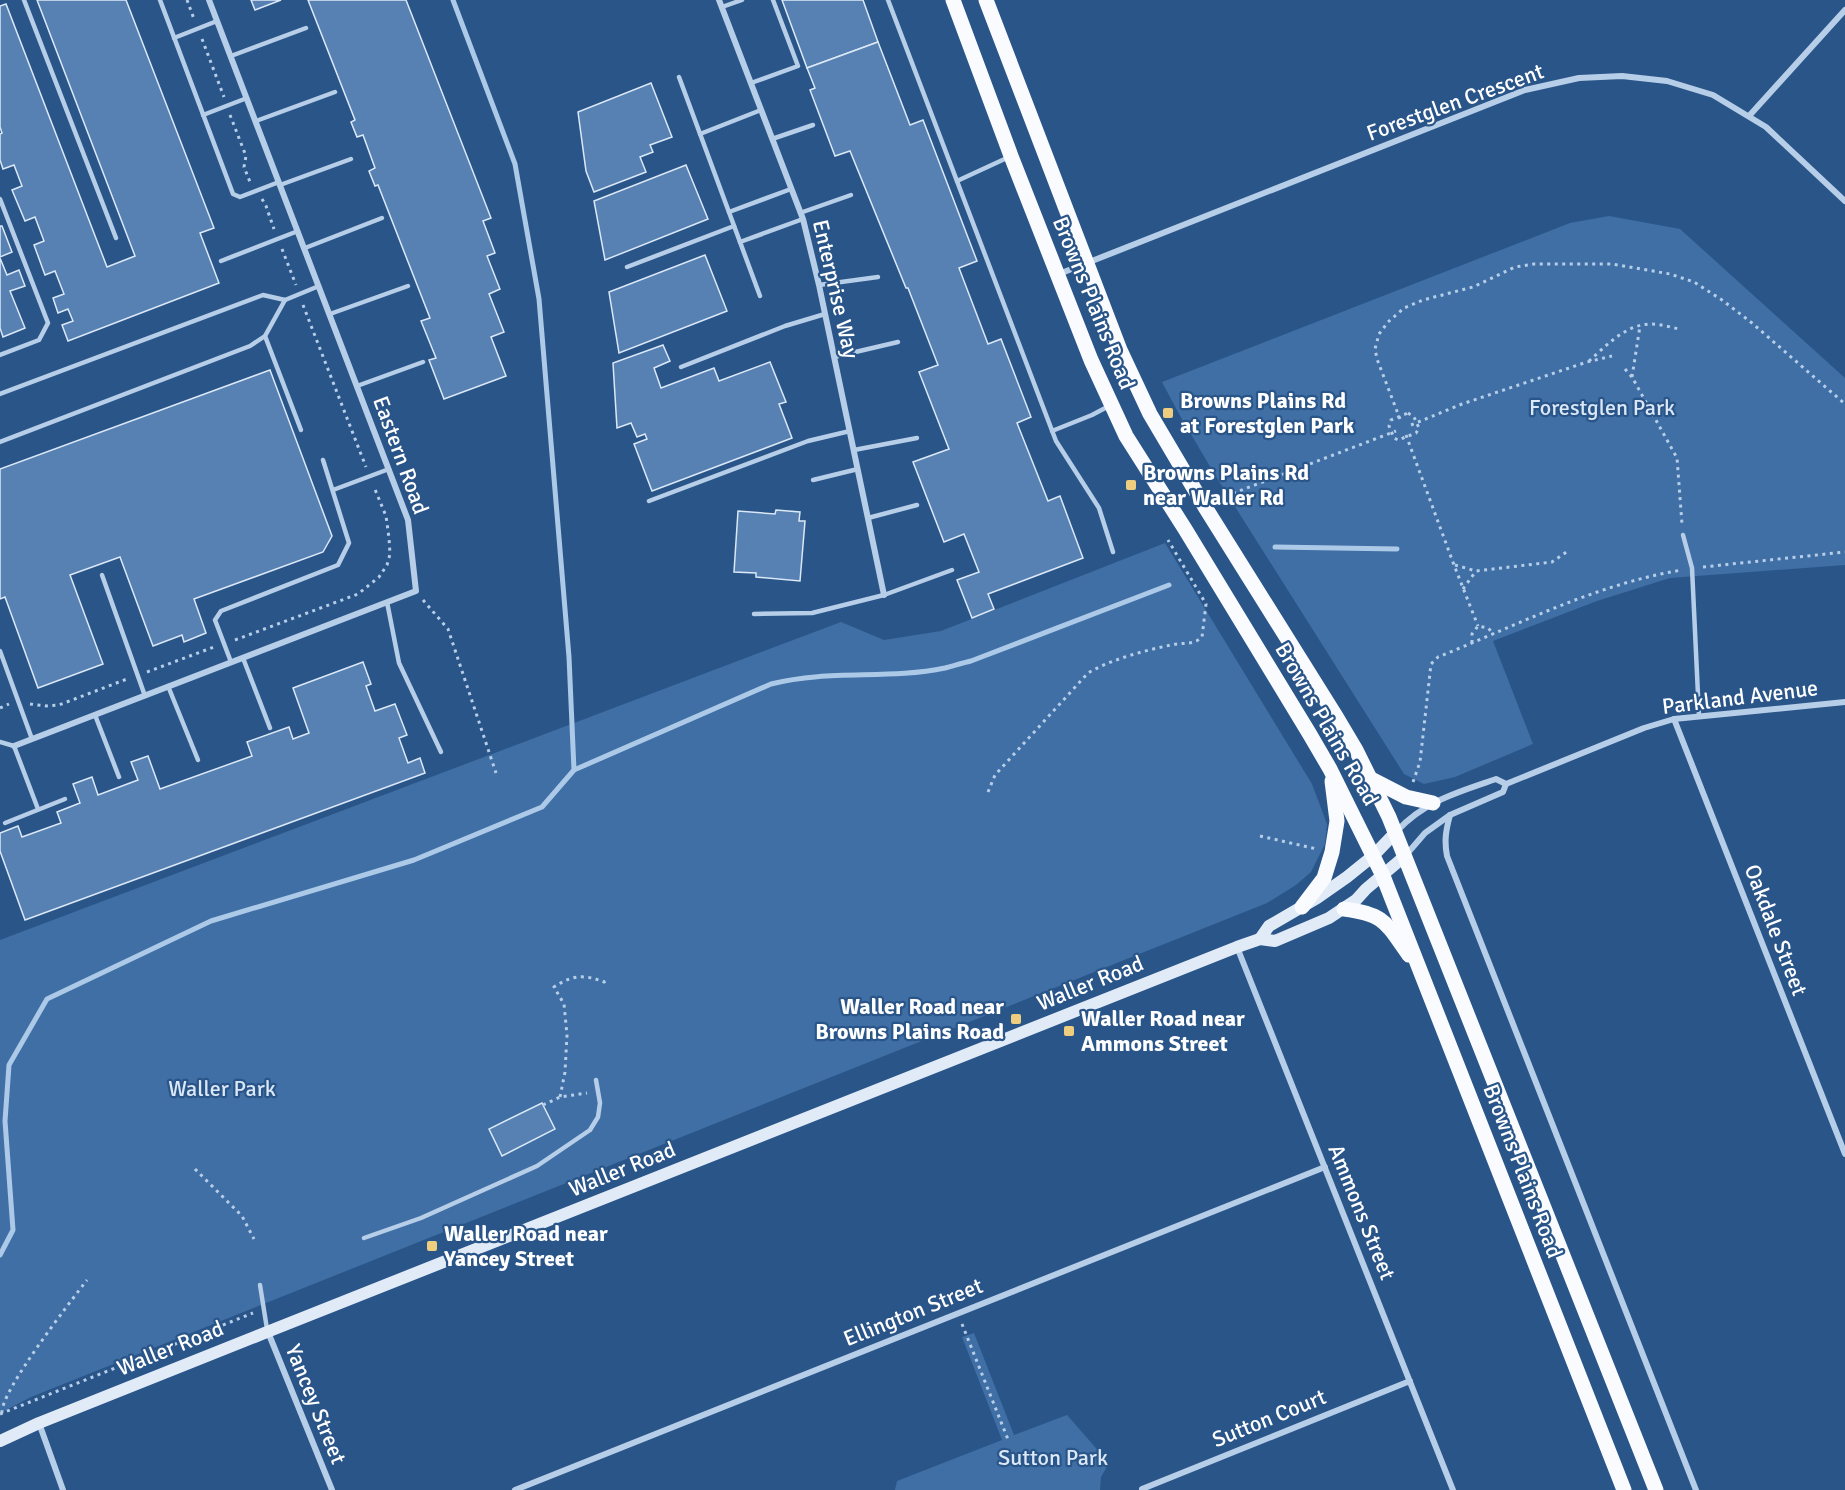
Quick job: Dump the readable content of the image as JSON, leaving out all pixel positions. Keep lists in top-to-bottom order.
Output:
{
  "streets": {
    "main road": ["Browns Plains Road"],
    "street": [
      "Forestglen Crescent",
      "Enterprise Way",
      "Eastern Road",
      "Parkland Avenue",
      "Oakdale Street",
      "Waller Road",
      "Ammons Street",
      "Ellington Street",
      "Yancey Street",
      "Sutton Court"
    ]
  },
  "crossings": [
    ["Forestglen Crescent", "Browns Plains Road"],
    ["Browns Plains Road", "Parkland Avenue"],
    ["Browns Plains Road", "Waller Road"],
    ["Parkland Avenue", "Oakdale Street"],
    ["Parkland Avenue", "Waller Road"],
    ["Waller Road", "Ammons Street"],
    ["Waller Road", "Yancey Street"],
    ["Ammons Street", "Ellington Street"],
    ["Ammons Street", "Sutton Court"]
  ],
  "parks": ["Forestglen Park", "Waller Park", "Sutton Park"],
  "places": {
    "transit": [
      "Browns Plains Rd at Forestglen Park",
      "Browns Plains Rd near Waller Rd",
      "Waller Road near Browns Plains Road",
      "Waller Road near Ammons Street",
      "Waller Road near Yancey Street"
    ]
  }
}
